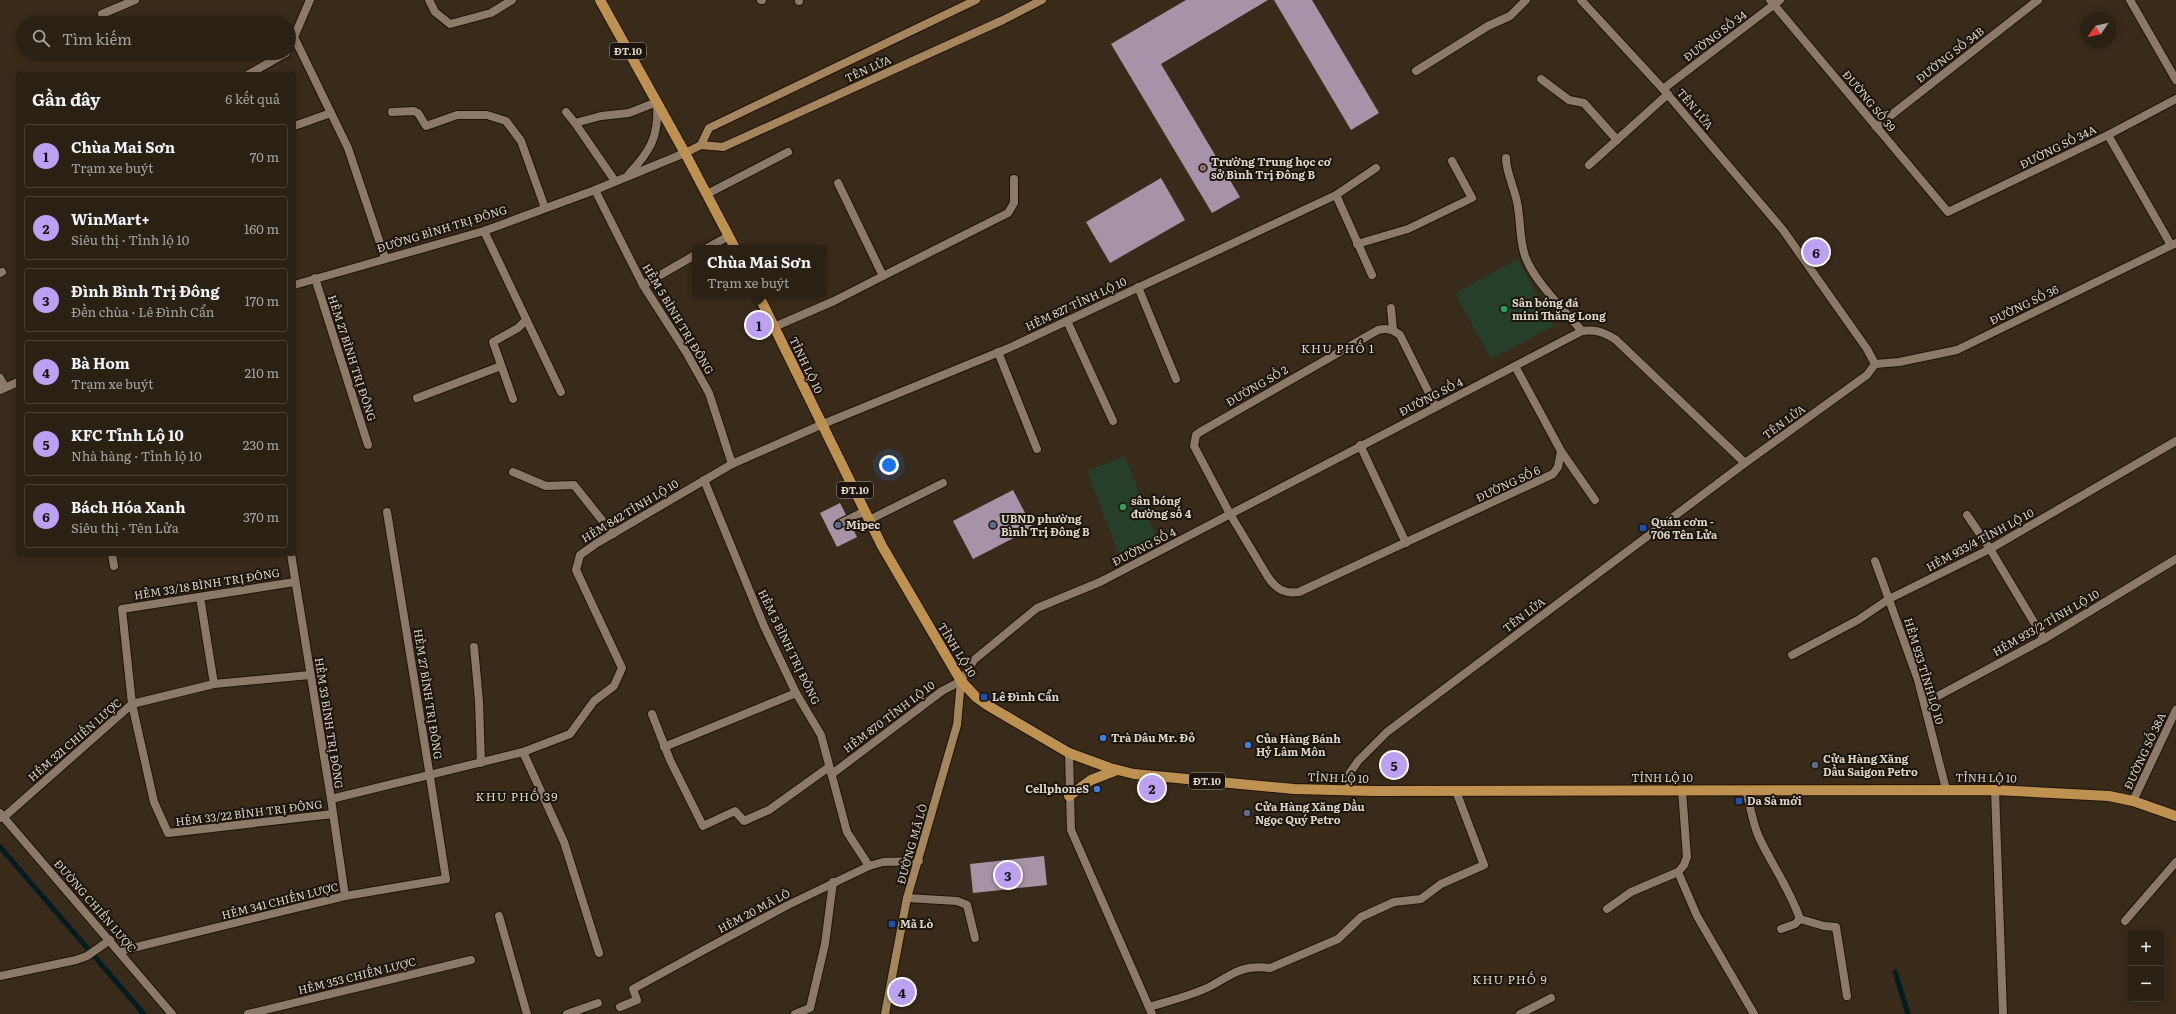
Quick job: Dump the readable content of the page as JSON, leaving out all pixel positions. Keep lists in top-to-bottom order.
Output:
{
  "streets": {
    "main road": [
      "ĐT.10",
      "TÊN LỬA",
      "TỈNH LỘ 10",
      "ĐƯỜNG MÃ LÒ"
    ],
    "street": [
      "ĐƯỜNG SỐ 34",
      "ĐƯỜNG SỐ 34B",
      "ĐƯỜNG SỐ 39",
      "ĐƯỜNG SỐ 34A",
      "ĐƯỜNG BÌNH TRỊ ĐÔNG",
      "HẺM 827 TỈNH LỘ 10",
      "ĐƯỜNG SỐ 36",
      "HẺM 5 BÌNH TRỊ ĐÔNG",
      "HẺM 27 BÌNH TRỊ ĐÔNG",
      "ĐƯỜNG SỐ 2",
      "ĐƯỜNG SỐ 4",
      "ĐƯỜNG SỐ 6",
      "HẺM 842 TỈNH LỘ 10",
      "HẺM 933/4 TỈNH LỘ 10",
      "HẺM 33/18 BÌNH TRỊ ĐÔNG",
      "HẺM 933/2 TỈNH LỘ 10",
      "HẺM 933 TỈNH LỘ 10",
      "HẺM 870 TỈNH LỘ 10",
      "HẺM 33 BÌNH TRỊ ĐÔNG",
      "HẺM 321 CHIẾN LƯỢC",
      "ĐƯỜNG SỐ 38A",
      "HẺM 33/22 BÌNH TRỊ ĐÔNG",
      "HẺM 341 CHIẾN LƯỢC",
      "ĐƯỜNG CHIẾN LƯỢC",
      "HẺM 20 MÃ LÒ",
      "HẺM 353 CHIẾN LƯỢC"
    ]
  },
  "crossings": [
    ["ĐƯỜNG SỐ 34", "TÊN LỬA"],
    ["ĐƯỜNG SỐ 34", "ĐƯỜNG SỐ 39"],
    ["ĐT.10", "TÊN LỬA"],
    ["ĐT.10", "ĐƯỜNG BÌNH TRỊ ĐÔNG"],
    ["ĐƯỜNG SỐ 34B", "ĐƯỜNG SỐ 39"],
    ["TÊN LỬA", "ĐƯỜNG BÌNH TRỊ ĐÔNG"],
    ["TÊN LỬA", "ĐƯỜNG SỐ 36"],
    ["TÊN LỬA", "TỈNH LỘ 10"],
    ["ĐƯỜNG SỐ 39", "ĐƯỜNG SỐ 34A"],
    ["ĐƯỜNG BÌNH TRỊ ĐÔNG", "HẺM 5 BÌNH TRỊ ĐÔNG"],
    ["ĐƯỜNG BÌNH TRỊ ĐÔNG", "HẺM 27 BÌNH TRỊ ĐÔNG"],
    ["HẺM 827 TỈNH LỘ 10", "TỈNH LỘ 10"],
    ["HẺM 827 TỈNH LỘ 10", "HẺM 842 TỈNH LỘ 10"],
    ["HẺM 5 BÌNH TRỊ ĐÔNG", "HẺM 842 TỈNH LỘ 10"],
    ["HẺM 5 BÌNH TRỊ ĐÔNG", "HẺM 870 TỈNH LỘ 10"],
    ["HẺM 5 BÌNH TRỊ ĐÔNG", "HẺM 20 MÃ LÒ"],
    ["HẺM 27 BÌNH TRỊ ĐÔNG", "HẺM 842 TỈNH LỘ 10"],
    ["HẺM 27 BÌNH TRỊ ĐÔNG", "HẺM 341 CHIẾN LƯỢC"],
    ["TỈNH LỘ 10", "ĐƯỜNG SỐ 4"],
    ["TỈNH LỘ 10", "HẺM 842 TỈNH LỘ 10"],
    ["TỈNH LỘ 10", "HẺM 933 TỈNH LỘ 10"],
    ["TỈNH LỘ 10", "HẺM 870 TỈNH LỘ 10"],
    ["TỈNH LỘ 10", "ĐƯỜNG SỐ 38A"],
    ["TỈNH LỘ 10", "ĐƯỜNG MÃ LÒ"],
    ["ĐƯỜNG SỐ 2", "ĐƯỜNG SỐ 4"],
    ["ĐƯỜNG SỐ 2", "ĐƯỜNG SỐ 6"],
    ["ĐƯỜNG SỐ 4", "ĐƯỜNG SỐ 6"],
    ["ĐƯỜNG SỐ 4", "HẺM 870 TỈNH LỘ 10"],
    ["ĐƯỜNG SỐ 4", "ĐƯỜNG MÃ LÒ"],
    ["HẺM 842 TỈNH LỘ 10", "HẺM 33 BÌNH TRỊ ĐÔNG"],
    ["HẺM 933/4 TỈNH LỘ 10", "HẺM 933 TỈNH LỘ 10"],
    ["HẺM 33/18 BÌNH TRỊ ĐÔNG", "HẺM 33 BÌNH TRỊ ĐÔNG"],
    ["HẺM 33/18 BÌNH TRỊ ĐÔNG", "HẺM 321 CHIẾN LƯỢC"],
    ["HẺM 33/18 BÌNH TRỊ ĐÔNG", "HẺM 33/22 BÌNH TRỊ ĐÔNG"],
    ["HẺM 933/2 TỈNH LỘ 10", "HẺM 933 TỈNH LỘ 10"],
    ["HẺM 870 TỈNH LỘ 10", "ĐƯỜNG MÃ LÒ"],
    ["HẺM 33 BÌNH TRỊ ĐÔNG", "HẺM 321 CHIẾN LƯỢC"],
    ["HẺM 33 BÌNH TRỊ ĐÔNG", "HẺM 33/22 BÌNH TRỊ ĐÔNG"],
    ["HẺM 33 BÌNH TRỊ ĐÔNG", "HẺM 341 CHIẾN LƯỢC"],
    ["HẺM 321 CHIẾN LƯỢC", "HẺM 33/22 BÌNH TRỊ ĐÔNG"],
    ["HẺM 321 CHIẾN LƯỢC", "ĐƯỜNG CHIẾN LƯỢC"],
    ["ĐƯỜNG MÃ LÒ", "HẺM 20 MÃ LÒ"],
    ["HẺM 341 CHIẾN LƯỢC", "ĐƯỜNG CHIẾN LƯỢC"]
  ],
  "districts": ["KHU PHỐ 1", "KHU PHỐ 39", "KHU PHỐ 9"],
  "places": {
    "other": [
      "Trường Trung học cơ sở Bình Trị Đông B",
      "Sân bóng đá mini Thăng Long",
      "sân bóng đường số 4",
      "Mipec",
      "UBND phường Bình Trị Đông B",
      "Trà Dâu Mr. Đỏ",
      "Của Hàng Bánh Hỷ Lâm Môn",
      "Cửa Hàng Xăng Dầu Saigon Petro",
      "CellphoneS",
      "Cửa Hàng Xăng Dầu Ngọc Quý Petro"
    ],
    "transit": [
      "Quán cơm - 706 Tên Lửa",
      "Lê Đình Cẩn",
      "Da Sà mới",
      "Mã Lò"
    ]
  },
  "north": "bottom left",
  "page": {
    "search": "Tìm kiếm",
    "heading": ["Gần đây", "6 kết quả"],
    "list": [
      {
        "mark": "1",
        "name": "Chùa Mai Sơn",
        "note": "Trạm xe buýt",
        "value": "70 m"
      },
      {
        "mark": "2",
        "name": "WinMart+",
        "note": "Siêu thị · Tỉnh lộ 10",
        "value": "160 m"
      },
      {
        "mark": "3",
        "name": "Đình Bình Trị Đông",
        "note": "Đền chùa · Lê Đình Cẩn",
        "value": "170 m"
      },
      {
        "mark": "4",
        "name": "Bà Hom",
        "note": "Trạm xe buýt",
        "value": "210 m"
      },
      {
        "mark": "5",
        "name": "KFC Tỉnh Lộ 10",
        "note": "Nhà hàng · Tỉnh lộ 10",
        "value": "230 m"
      },
      {
        "mark": "6",
        "name": "Bách Hóa Xanh",
        "note": "Siêu thị · Tên Lửa",
        "value": "370 m"
      }
    ],
    "pins": [
      "6",
      "1",
      "5",
      "2",
      "3",
      "4"
    ],
    "popup": ["Chùa Mai Sơn", "Trạm xe buýt"],
    "map_buttons": ["+", "−"]
  }
}
